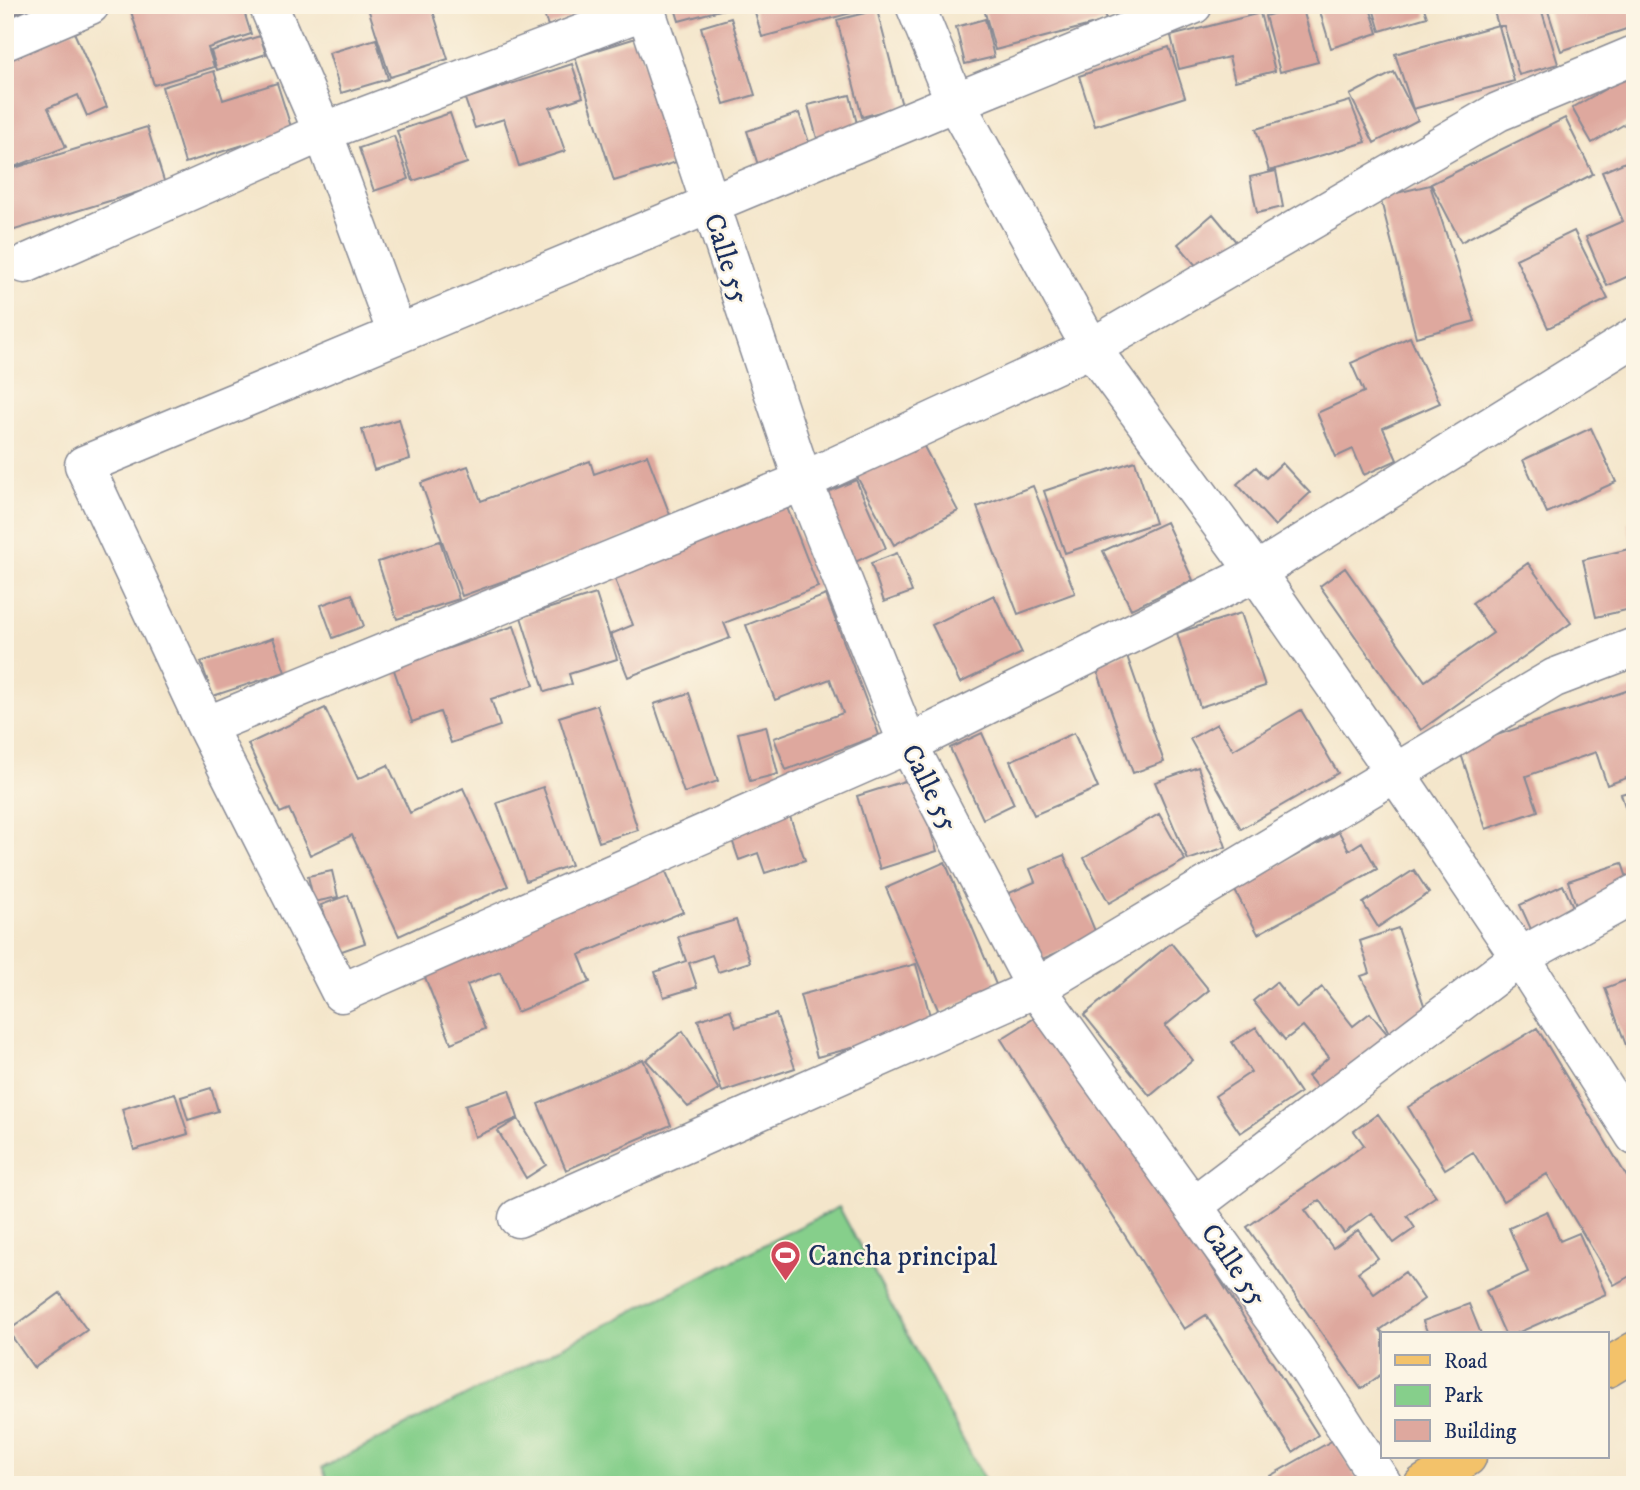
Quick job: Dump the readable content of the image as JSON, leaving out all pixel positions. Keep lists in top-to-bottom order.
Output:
{
  "streets": {
    "street": ["Calle 55"]
  },
  "places": {
    "sports": ["Cancha principal"]
  },
  "legend": ["Road", "Park", "Building"]
}
